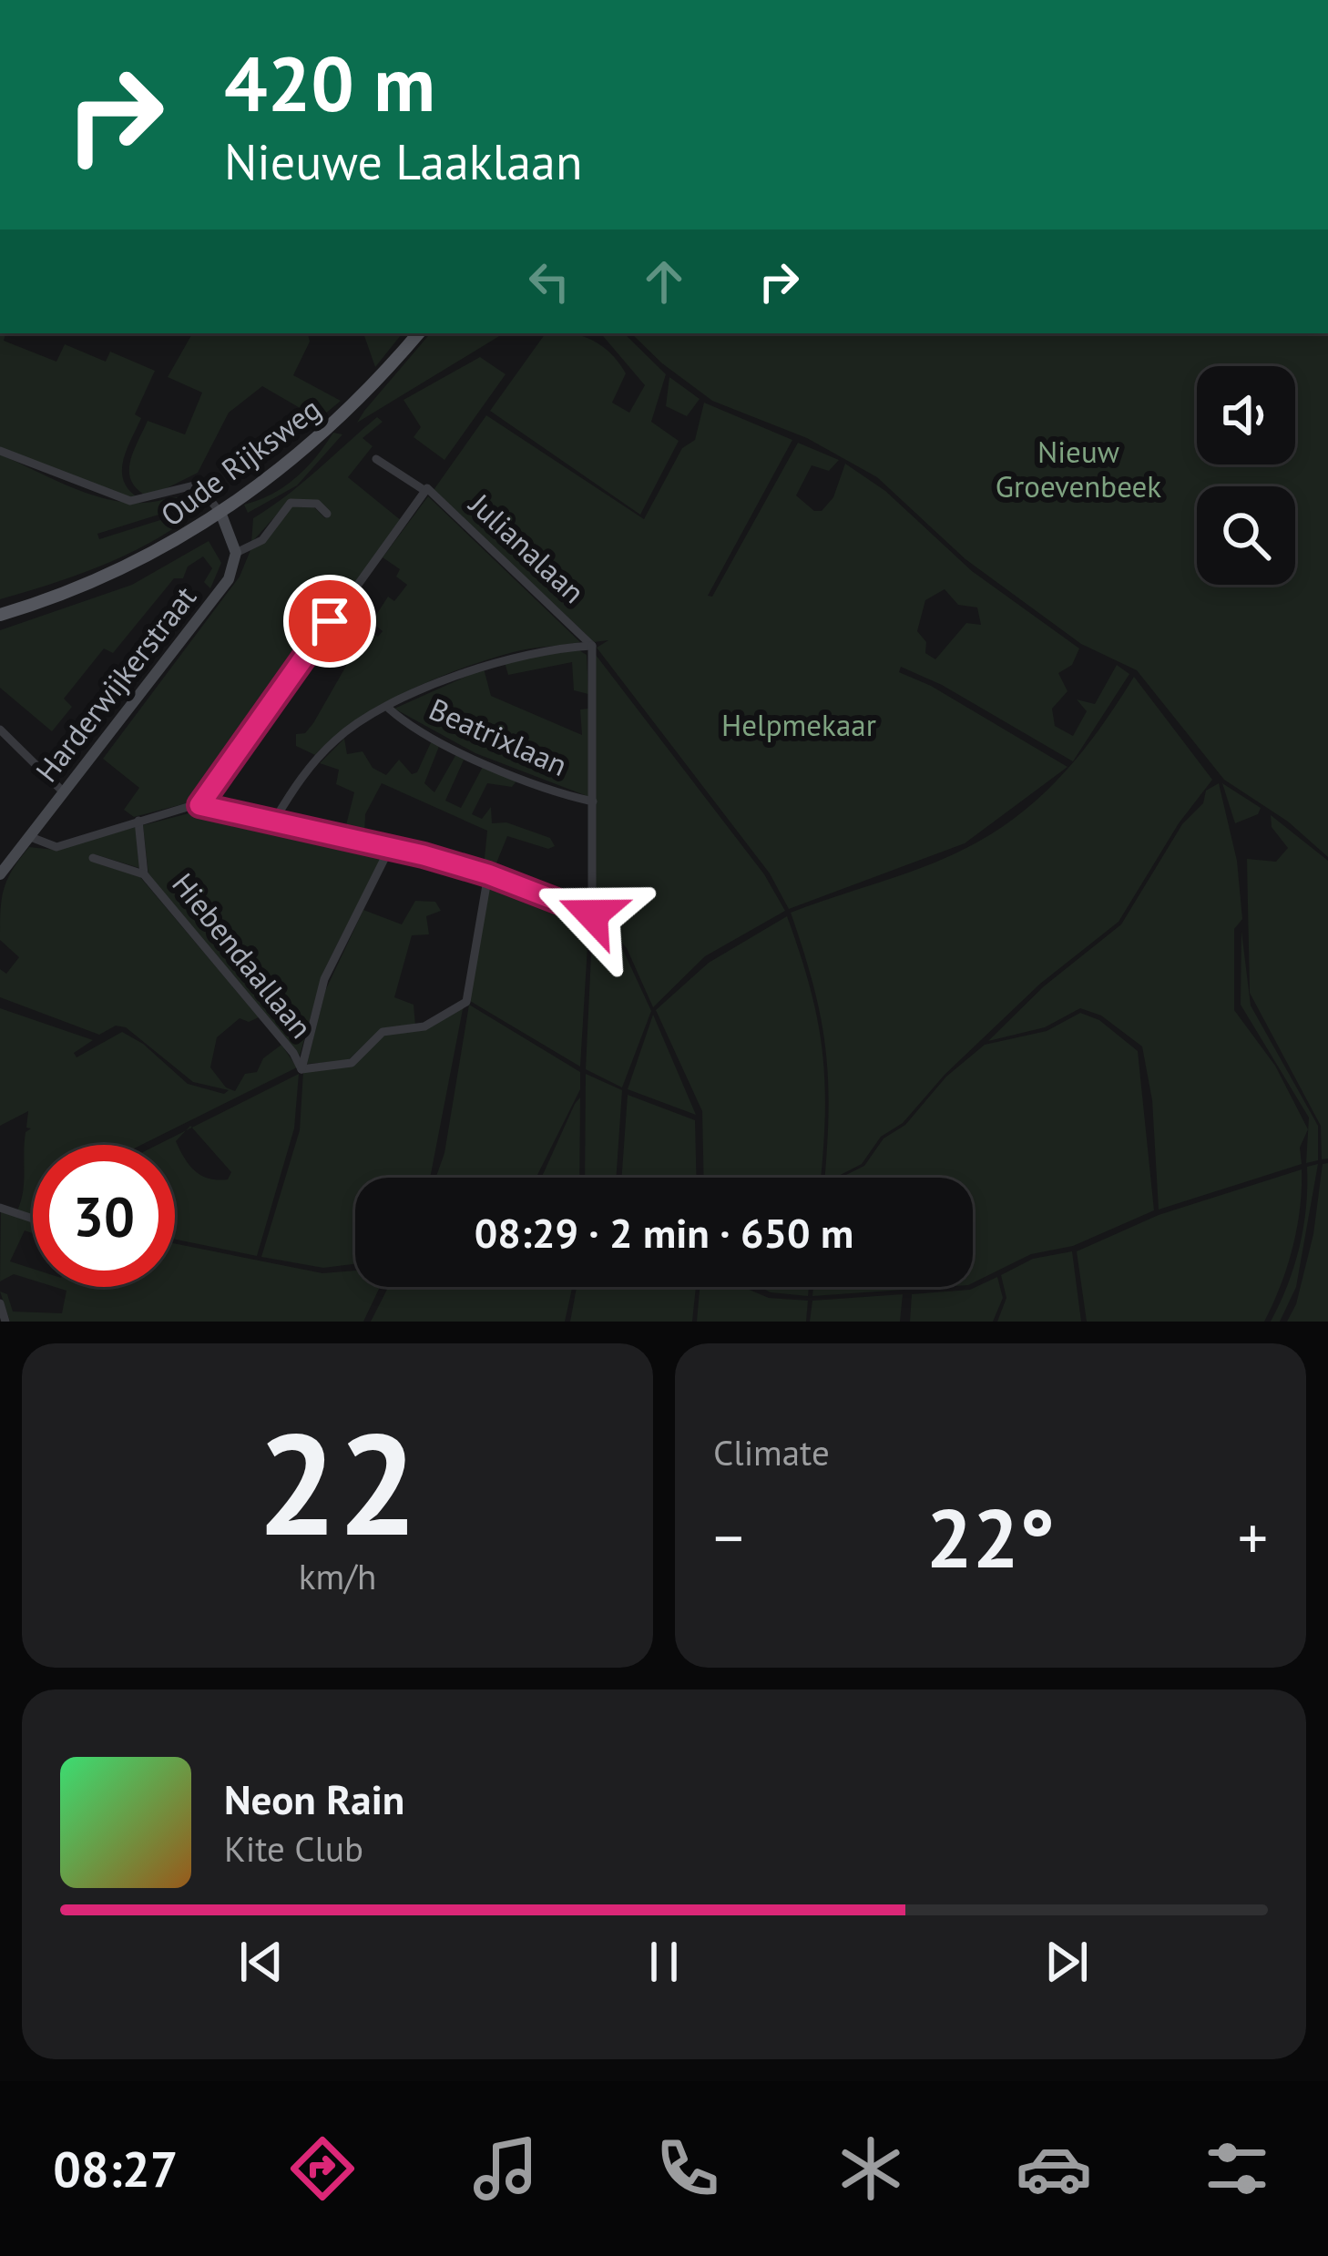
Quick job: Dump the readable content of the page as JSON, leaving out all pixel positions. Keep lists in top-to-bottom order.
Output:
{
  "streets": {
    "main road": ["Oude Rijksweg", "Harderwijkerstraat"],
    "street": ["Julianalaan", "Beatrixlaan", "Hiebendaallaan"]
  },
  "parks": ["Nieuw Groevenbeek", "Helpmekaar"],
  "page": {
    "turn": ["420 m", "Nieuwe Laaklaan"],
    "limit": "30",
    "trip": "08:29 · 2 min · 650 m",
    "tile": [
      ["22", "km/h"],
      "Climate"
    ],
    "heat": ["−", "22°", "+"],
    "song": ["Neon Rain", "Kite Club"],
    "tabs": "08:27"
  }
}
